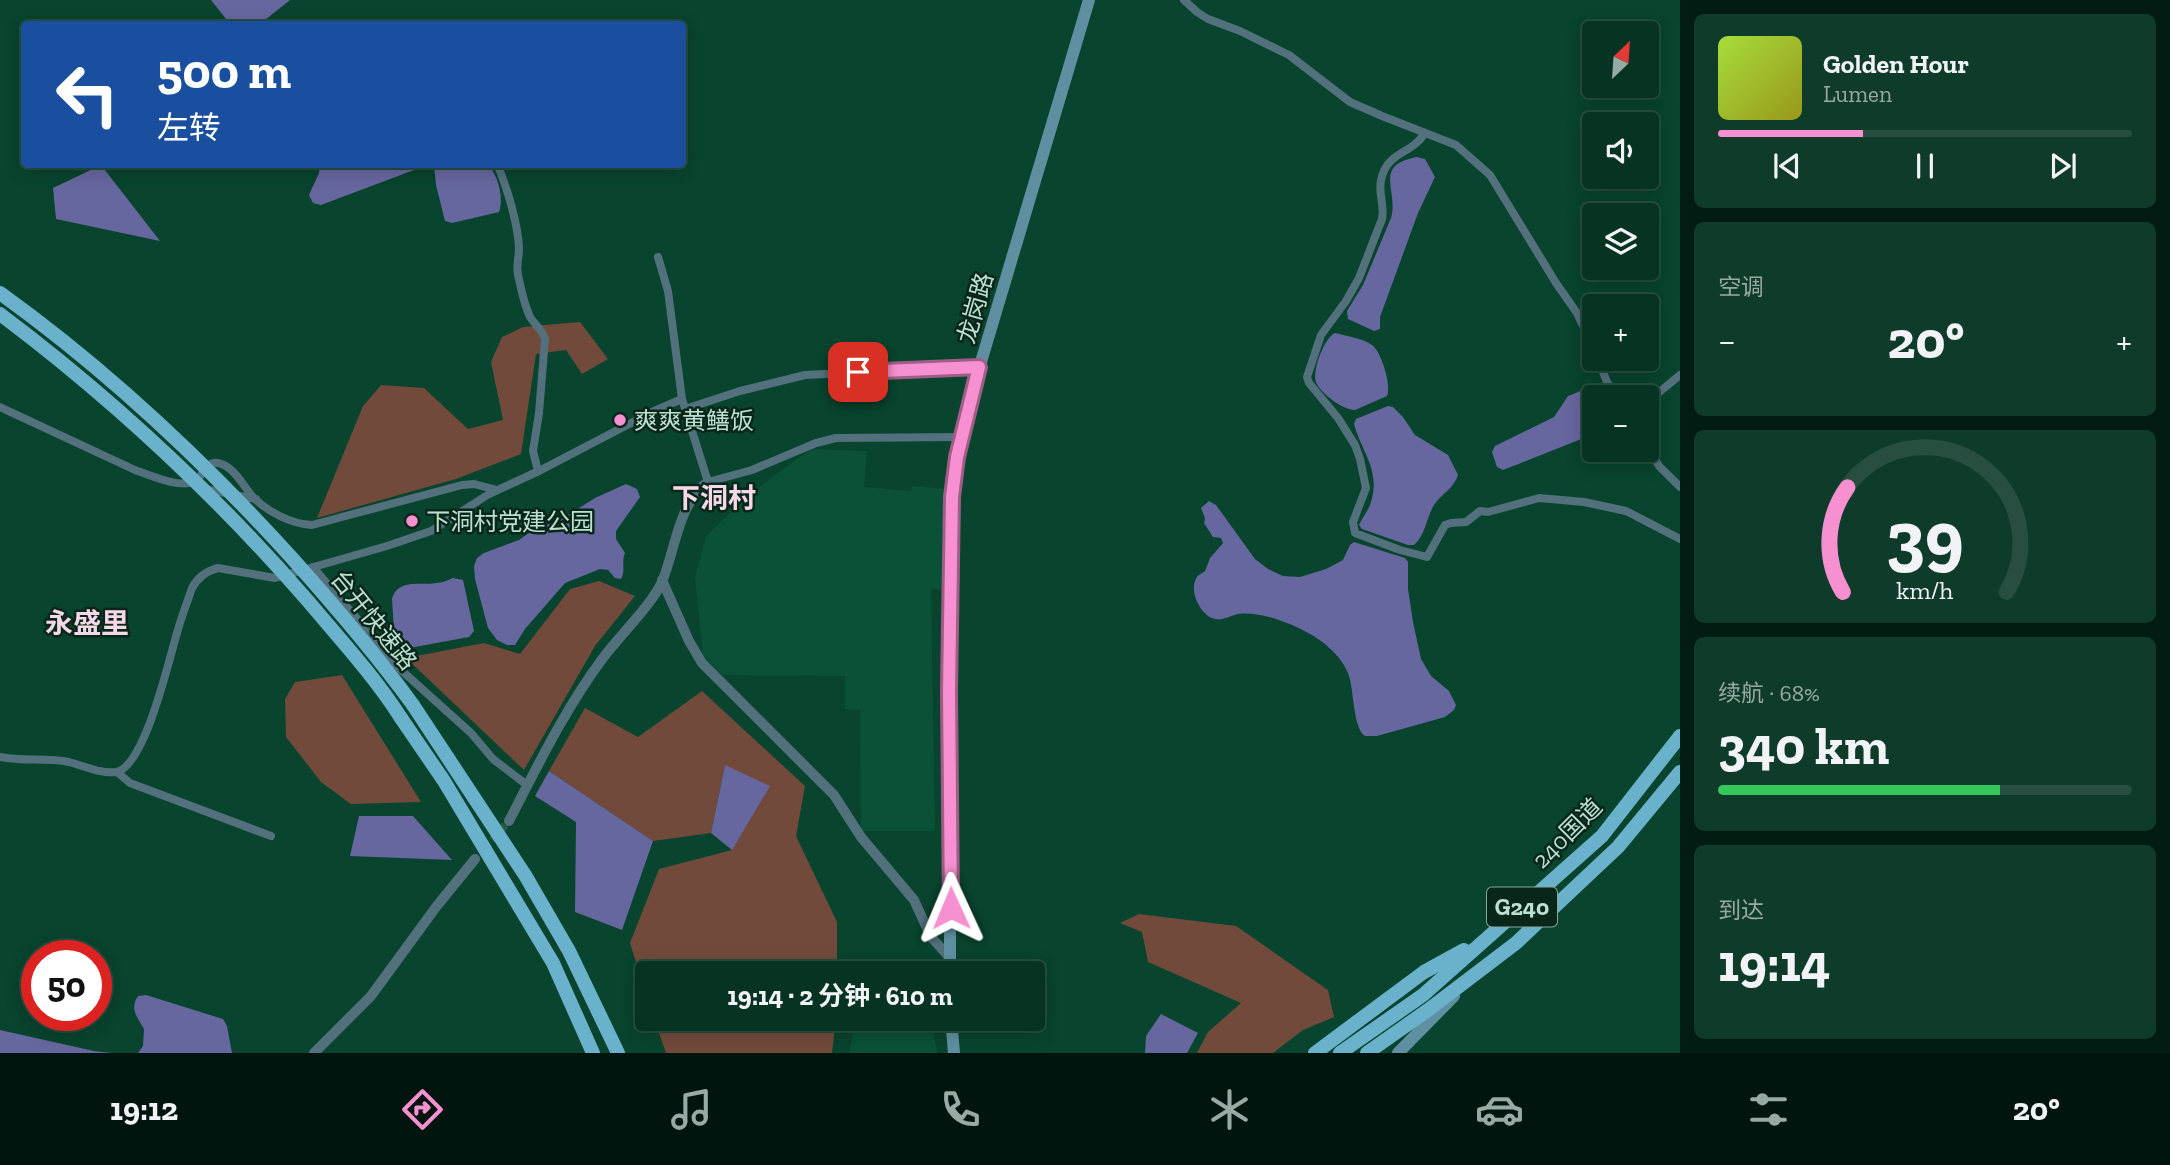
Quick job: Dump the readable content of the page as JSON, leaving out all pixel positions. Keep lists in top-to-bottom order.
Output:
{
  "streets": {
    "highway": ["台开快速路", "240国道", "G240"],
    "main road": ["龙岗路"]
  },
  "districts": ["下洞村", "永盛里"],
  "places": ["爽爽黄鳝饭", "下洞村党建公园"],
  "north": "top right",
  "page": {
    "map_buttons": ["+", "−"],
    "turn": ["500 m", "左转"],
    "song": ["Golden Hour", "Lumen"],
    "tile": [
      "空调",
      ["续航 · 68%", "340 km"],
      ["到达", "19:14"]
    ],
    "heat": ["−", "20°", "+"],
    "limit": "50",
    "trip": "19:14 · 2 分钟 · 610 m",
    "tabs": ["19:12", "20°"],
    "gauge": ["39", "km/h"]
  }
}
